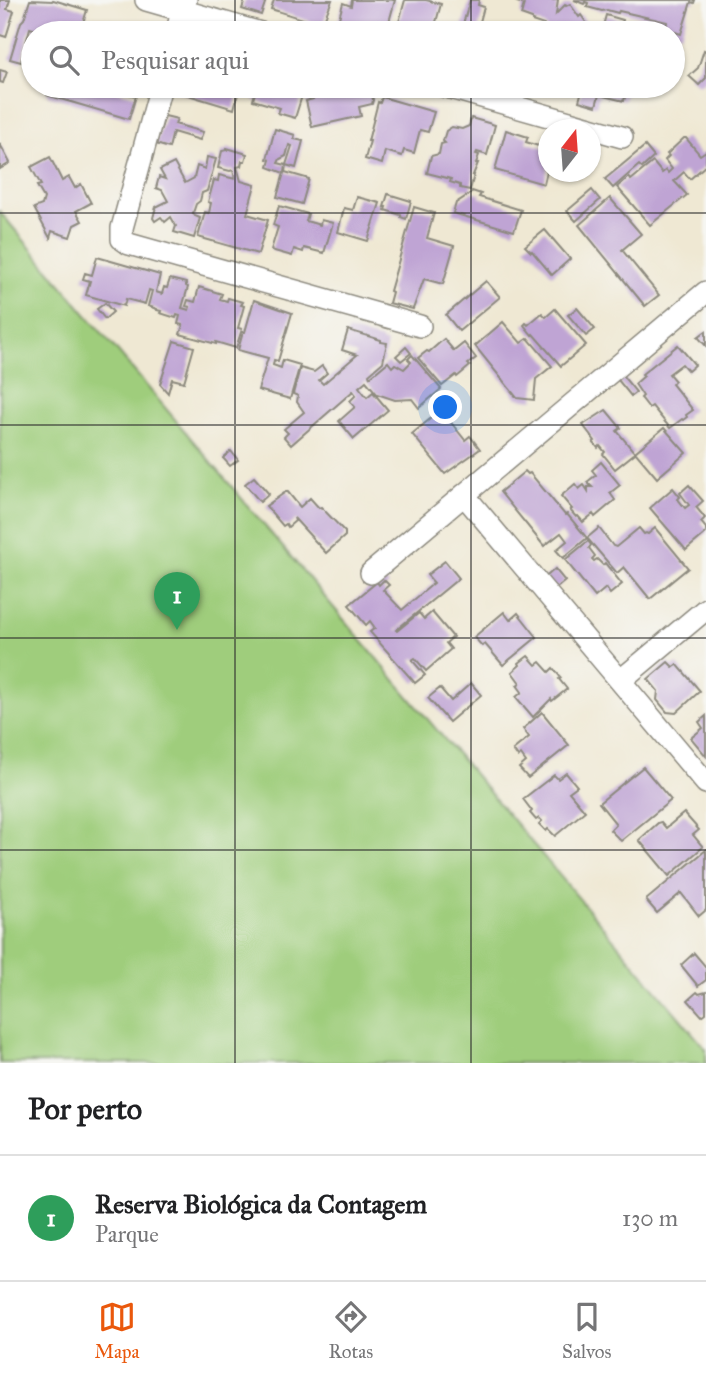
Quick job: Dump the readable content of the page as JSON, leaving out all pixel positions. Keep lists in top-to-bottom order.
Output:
{
  "north": "top",
  "page": {
    "search": "Pesquisar aqui",
    "pins": "1",
    "heading": "Por perto",
    "list": [
      {
        "mark": "1",
        "name": "Reserva Biológica da Contagem",
        "note": "Parque",
        "value": "130 m"
      }
    ],
    "nav": ["Mapa", "Rotas", "Salvos"]
  }
}
